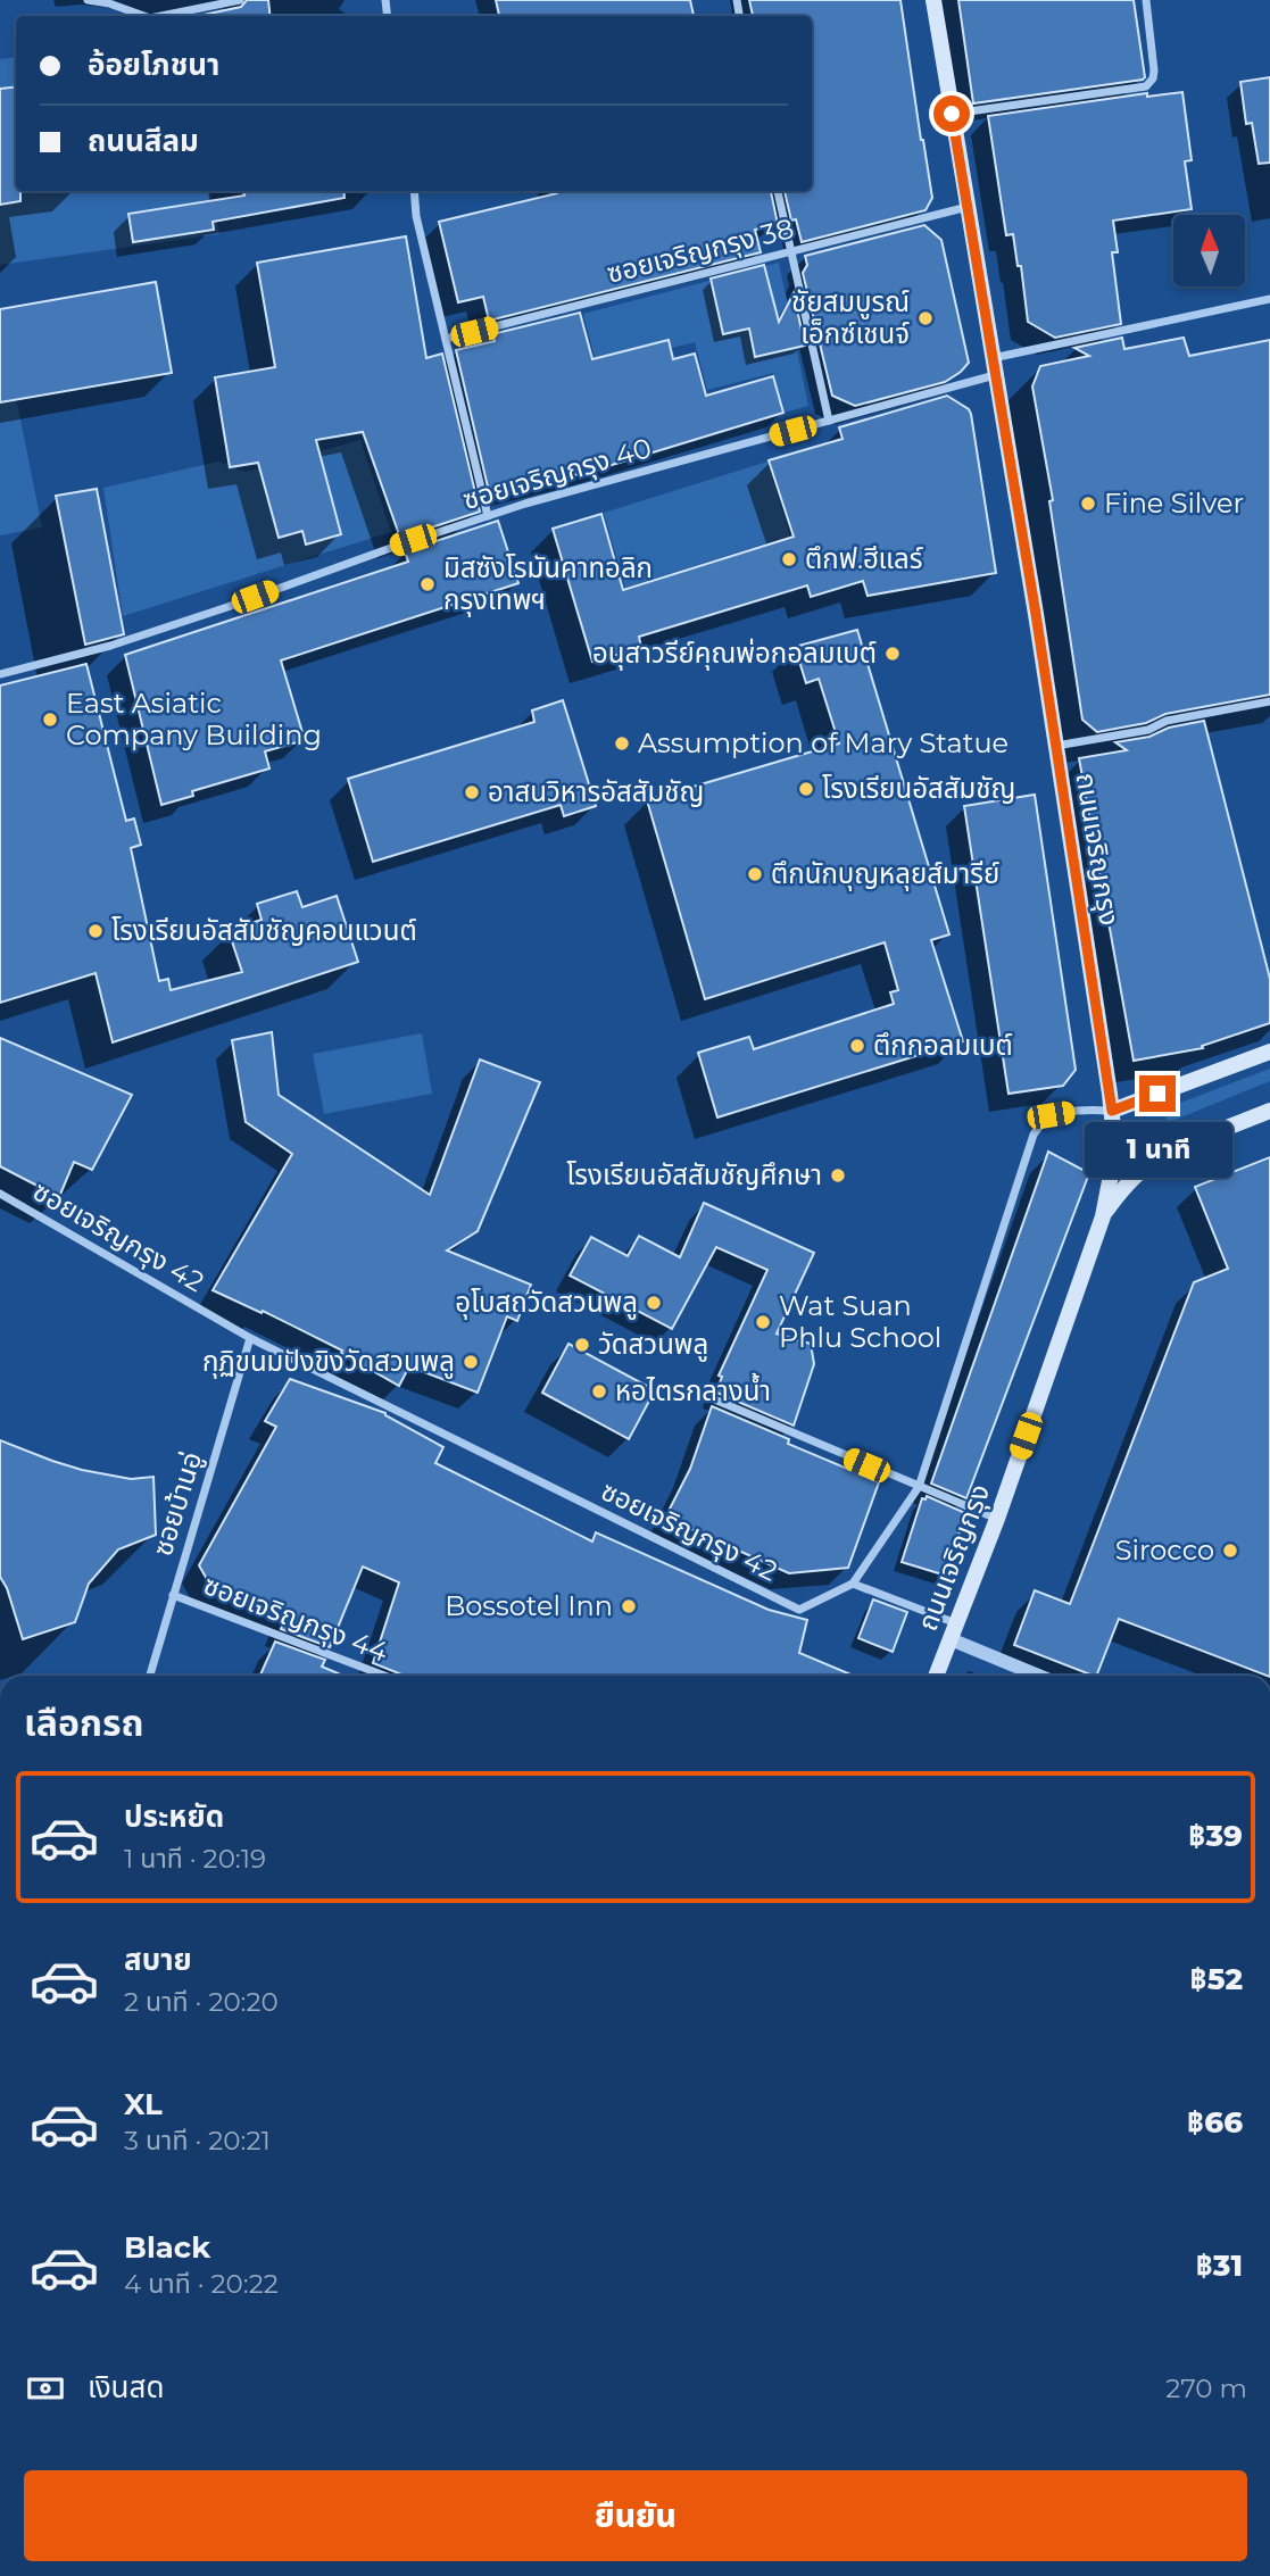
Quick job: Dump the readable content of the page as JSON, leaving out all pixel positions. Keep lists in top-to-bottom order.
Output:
{
  "streets": {
    "main road": ["ถนนเจริญกรุง"],
    "street": [
      "ซอยเจริญกรุง 38",
      "ซอยเจริญกรุง 40",
      "ซอยเจริญกรุง 42",
      "ซอยบ้านอู่",
      "ซอยเจริญกรุง 44"
    ]
  },
  "crossings": [
    ["ซอยเจริญกรุง 38", "ถนนเจริญกรุง"],
    ["ซอยเจริญกรุง 40", "ถนนเจริญกรุง"],
    ["ถนนเจริญกรุง", "ซอยเจริญกรุง 42"],
    ["ซอยเจริญกรุง 42", "ซอยบ้านอู่"],
    ["ซอยบ้านอู่", "ซอยเจริญกรุง 44"]
  ],
  "places": [
    "ชัยสมบูรณ์ เอ็กซ์เชนจ์",
    "Fine Silver",
    "ตึกฟ.ฮีแลร์",
    "มิสซังโรมันคาทอลิก กรุงเทพฯ",
    "อนุสาวรีย์คุณพ่อกอลมเบต์",
    "East Asiatic Company Building",
    "Assumption of Mary Statue",
    "โรงเรียนอัสสัมชัญ",
    "อาสนวิหารอัสสัมชัญ",
    "ตึกนักบุญหลุยส์มารีย์",
    "โรงเรียนอัสสัมชัญคอนแวนต์",
    "ตึกกอลมเบต์",
    "โรงเรียนอัสสัมชัญศึกษา",
    "อุโบสถวัดสวนพลู",
    "Wat Suan Phlu School",
    "วัดสวนพลู",
    "กุฏิขนมปังขิงวัดสวนพลู",
    "หอไตรกลางน้ำ",
    "Sirocco",
    "Bossotel Inn"
  ],
  "north": "top",
  "page": {
    "banner": ["อ้อยโภชนา", "ถนนสีลม"],
    "bubble": "1 นาที",
    "heading": "เลือกรถ",
    "list": [
      {
        "name": "ประหยัด",
        "note": "1 นาที · 20:19",
        "value": "฿39"
      },
      {
        "name": "สบาย",
        "note": "2 นาที · 20:20",
        "value": "฿52"
      },
      {
        "name": "XL",
        "note": "3 นาที · 20:21",
        "value": "฿66"
      },
      {
        "name": "Black",
        "note": "4 นาที · 20:22",
        "value": "฿31"
      }
    ],
    "pay": ["เงินสด", "270 m"],
    "buttons": "ยืนยัน"
  }
}
